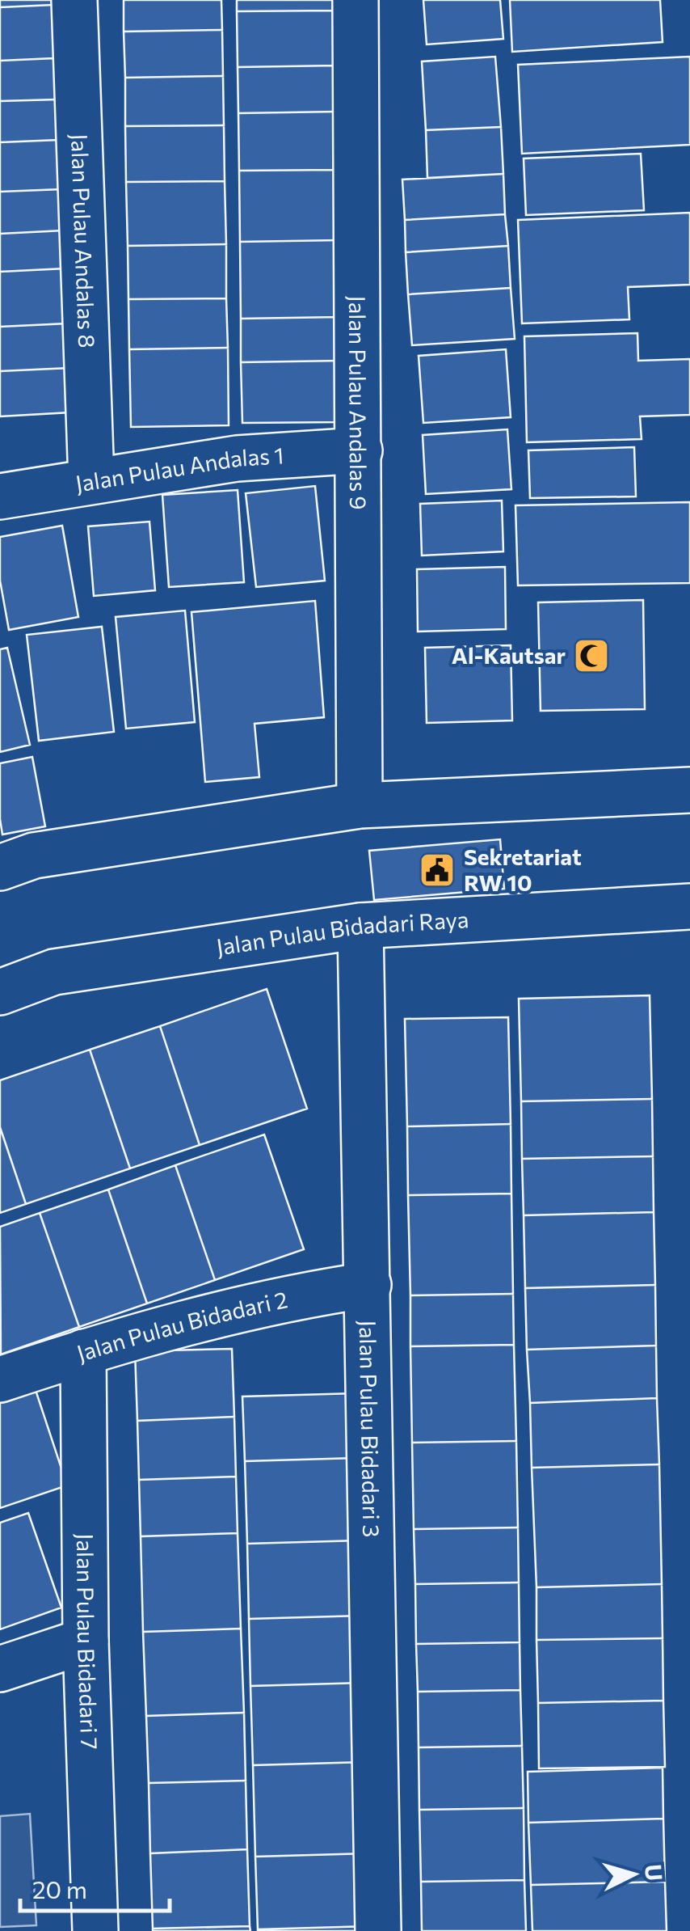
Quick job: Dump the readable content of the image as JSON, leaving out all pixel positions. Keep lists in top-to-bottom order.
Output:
{
  "streets": {
    "street": [
      "Jalan Pulau Andalas 8",
      "Jalan Pulau Andalas 9",
      "Jalan Pulau Andalas 1",
      "Jalan Pulau Bidadari Raya",
      "Jalan Pulau Bidadari 2",
      "Jalan Pulau Bidadari 3",
      "Jalan Pulau Bidadari 7"
    ]
  },
  "crossings": [
    ["Jalan Pulau Andalas 8", "Jalan Pulau Andalas 1"],
    ["Jalan Pulau Andalas 9", "Jalan Pulau Andalas 1"],
    ["Jalan Pulau Bidadari Raya", "Jalan Pulau Bidadari 3"],
    ["Jalan Pulau Bidadari 2", "Jalan Pulau Bidadari 3"],
    ["Jalan Pulau Bidadari 2", "Jalan Pulau Bidadari 7"]
  ],
  "places": {
    "mosque": ["Al-Kautsar"],
    "public building": ["Sekretariat RW 10"]
  },
  "scale_bar": "20 m",
  "north": "right"
}
